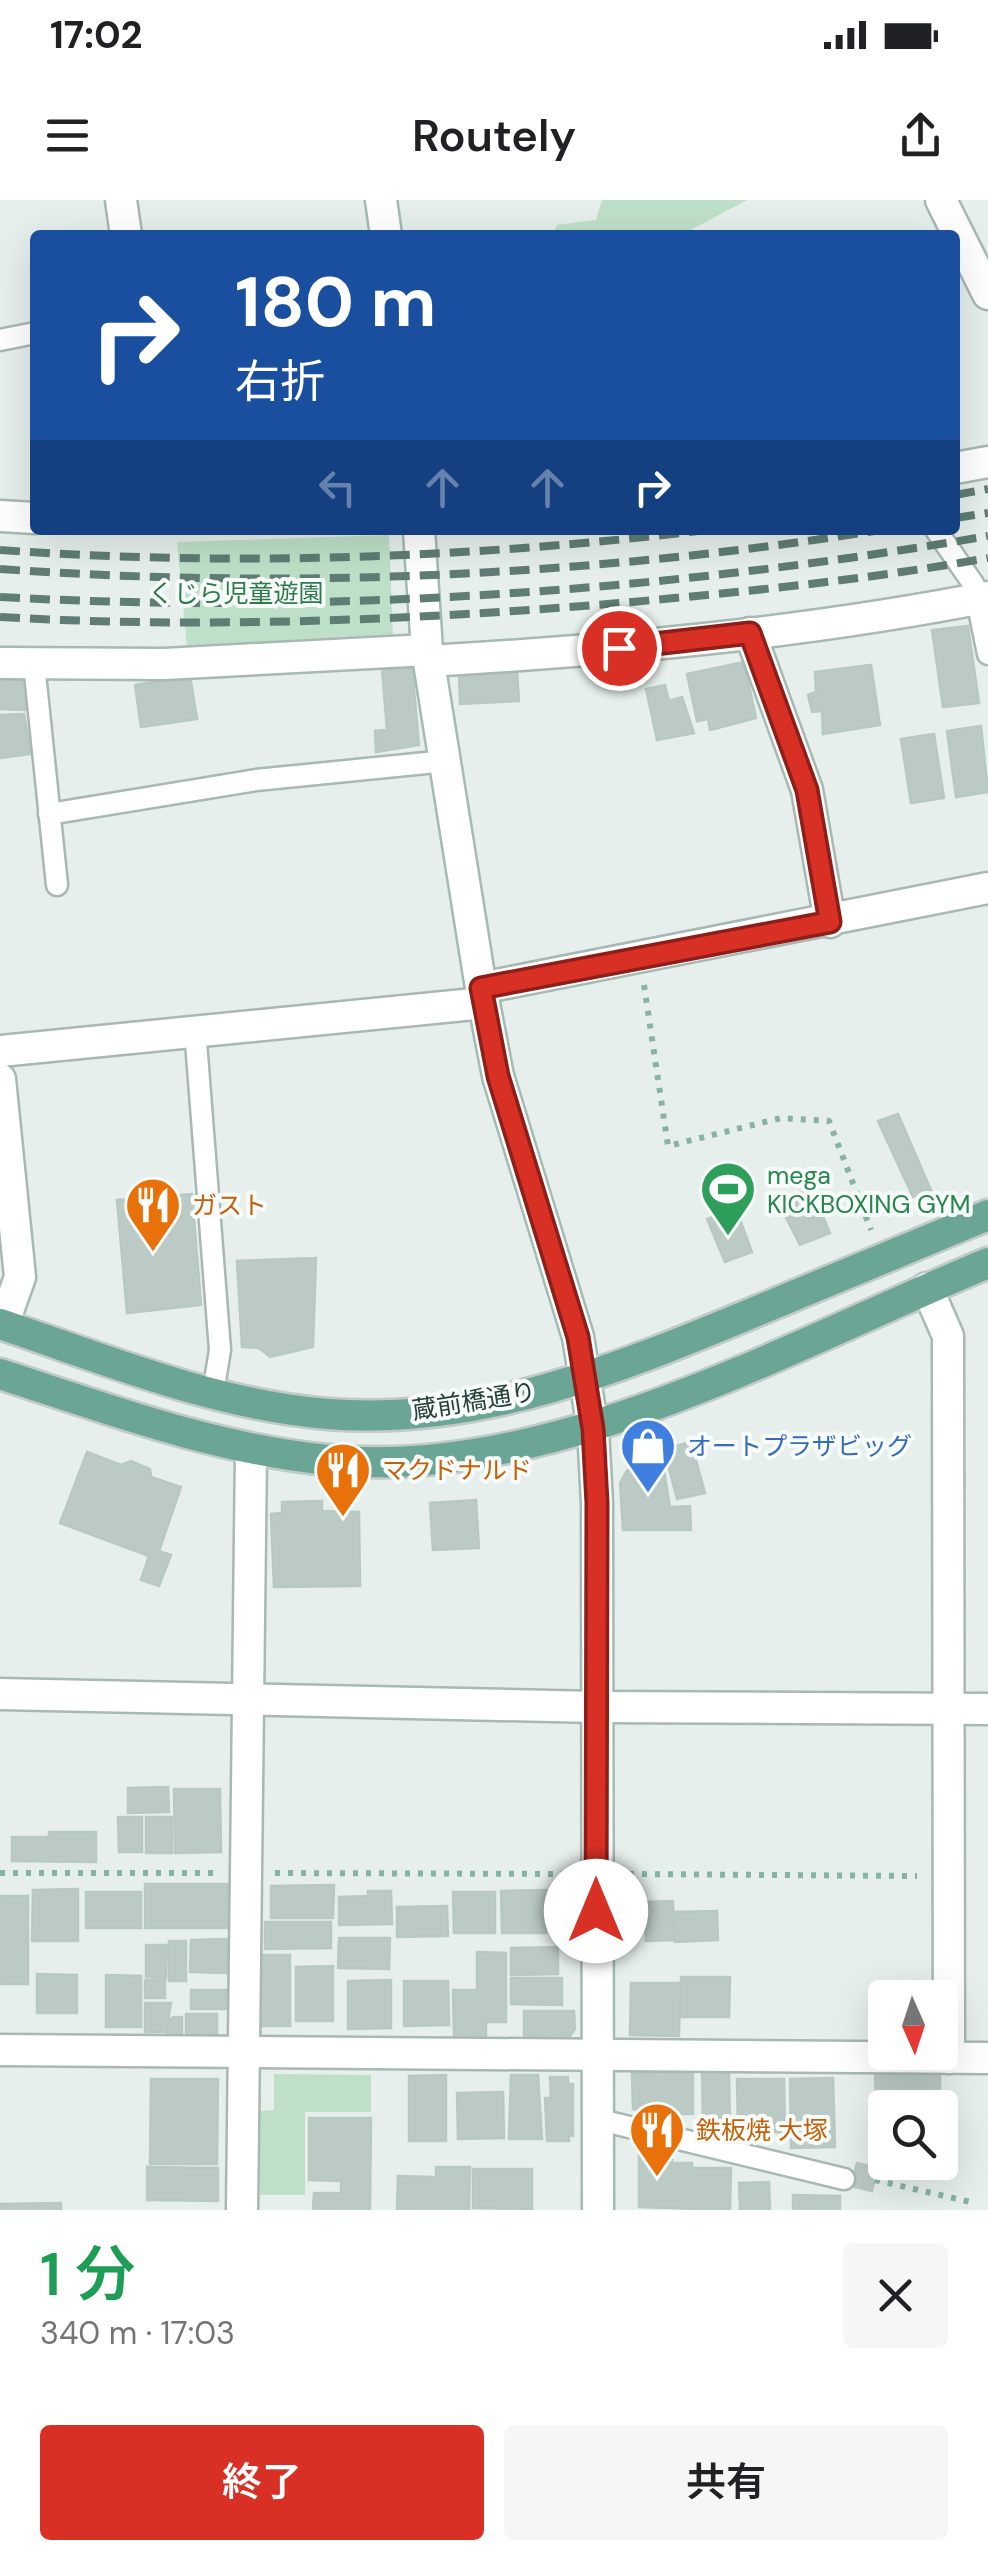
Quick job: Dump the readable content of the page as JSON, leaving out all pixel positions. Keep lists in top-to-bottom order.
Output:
{
  "streets": {
    "main road": ["蔵前橋通り"]
  },
  "parks": ["くじら児童遊園"],
  "places": {
    "sports": ["mega KICKBOXING GYM"],
    "restaurant": ["ガスト", "マクドナルド", "鉄板焼 大塚"],
    "shop": ["オートプラザビッグ"]
  },
  "north": "bottom",
  "page": {
    "status": "17:02",
    "header": "Routely",
    "turn": ["180 m", "右折"],
    "heading": ["1 分", "340 m · 17:03"],
    "buttons": ["終了", "共有"]
  }
}
